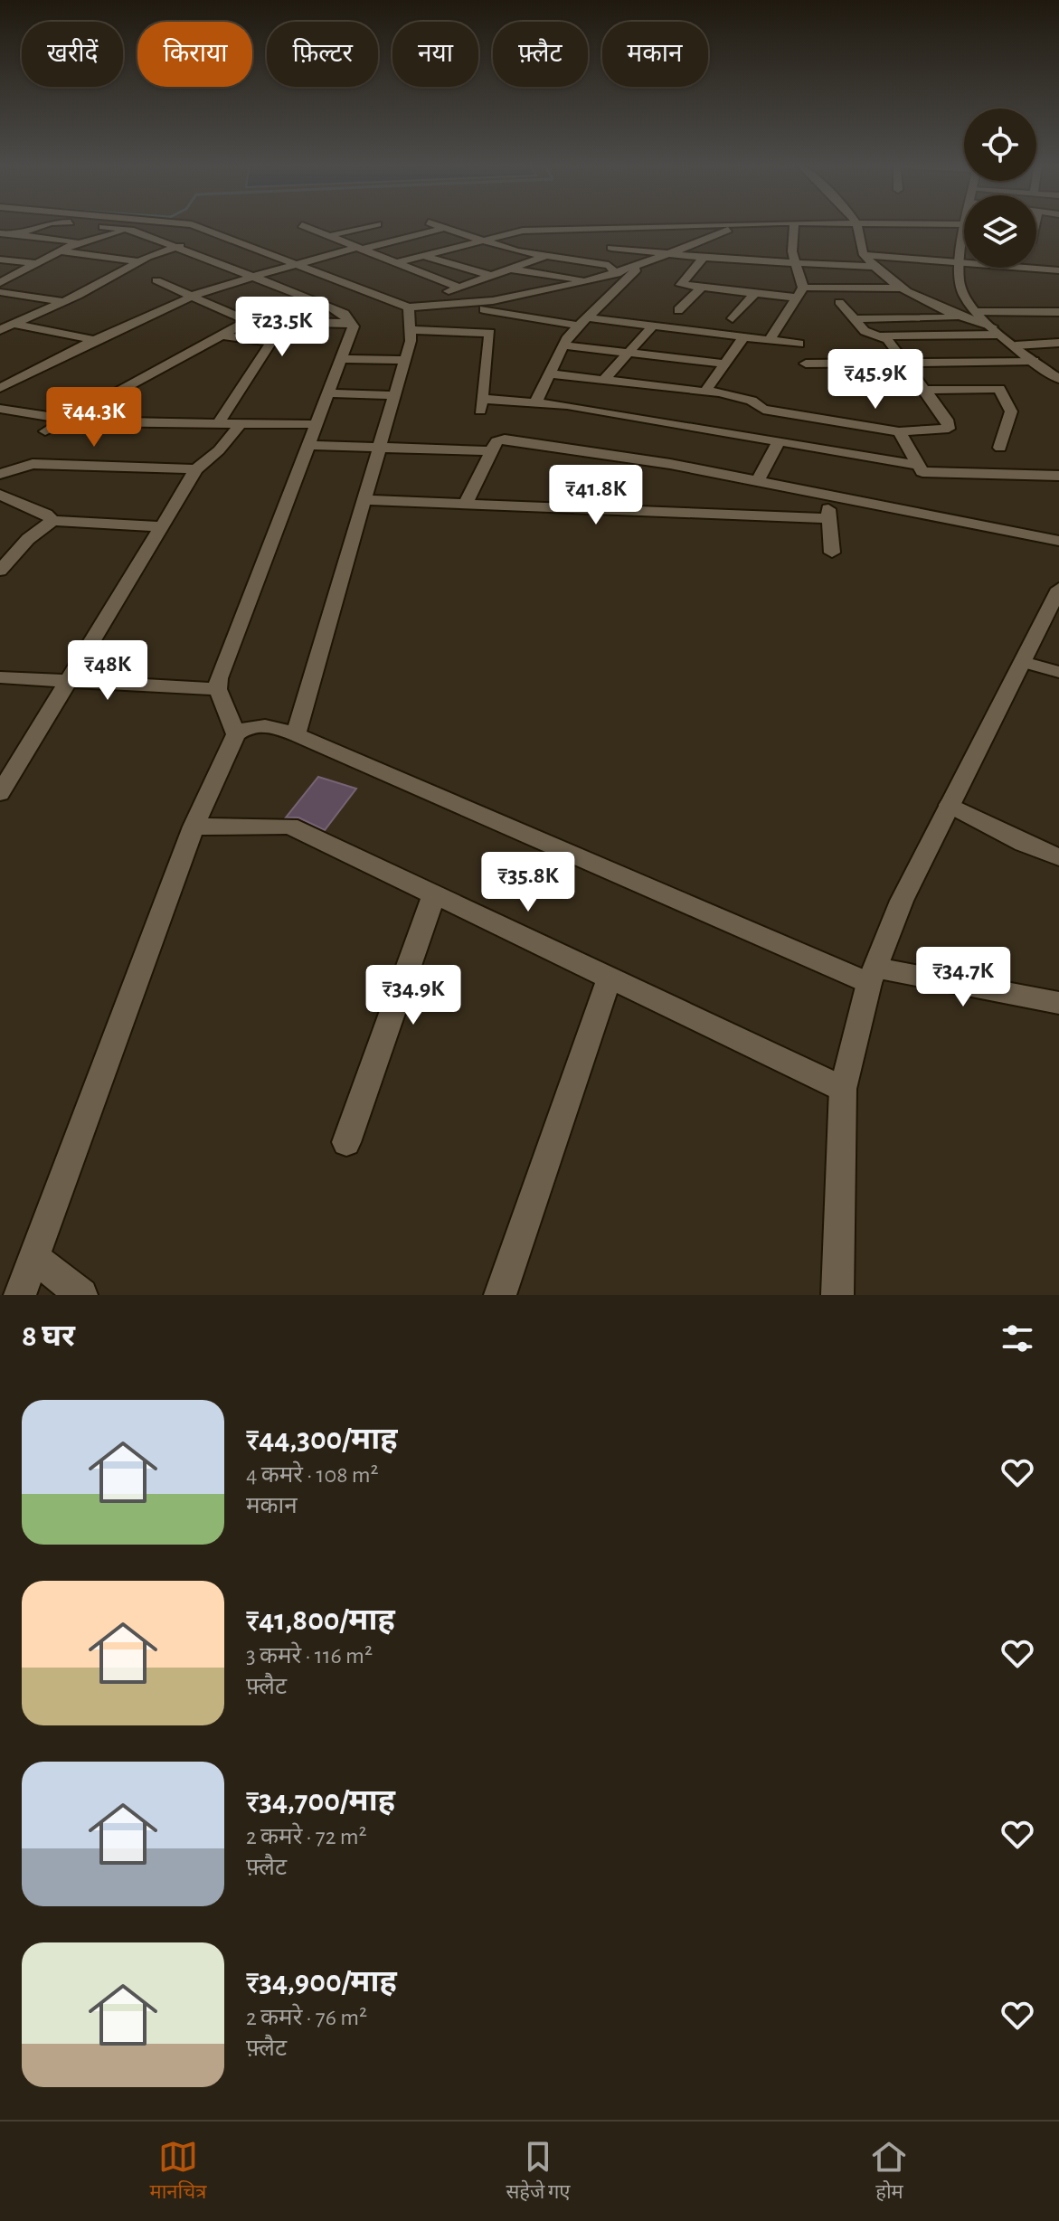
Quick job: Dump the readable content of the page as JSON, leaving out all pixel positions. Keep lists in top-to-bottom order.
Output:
{
  "page": {
    "chip": [
      "खरीदें",
      "किराया",
      "फ़िल्टर",
      "नया",
      "फ़्लैट",
      "मकान"
    ],
    "price": [
      "₹23.5K",
      "₹45.9K",
      "₹44.3K",
      "₹41.8K",
      "₹48K",
      "₹35.8K",
      "₹34.7K",
      "₹34.9K"
    ],
    "heading": "8 घर",
    "list": [
      {
        "name": "₹44,300/माह",
        "note": "4 कमरे · 108 m² · मकान"
      },
      {
        "name": "₹41,800/माह",
        "note": "3 कमरे · 116 m² · फ़्लैट"
      },
      {
        "name": "₹34,700/माह",
        "note": "2 कमरे · 72 m² · फ़्लैट"
      },
      {
        "name": "₹34,900/माह",
        "note": "2 कमरे · 76 m² · फ़्लैट"
      }
    ],
    "tabs": ["मानचित्र", "सहेजे गए", "होम"]
  }
}
